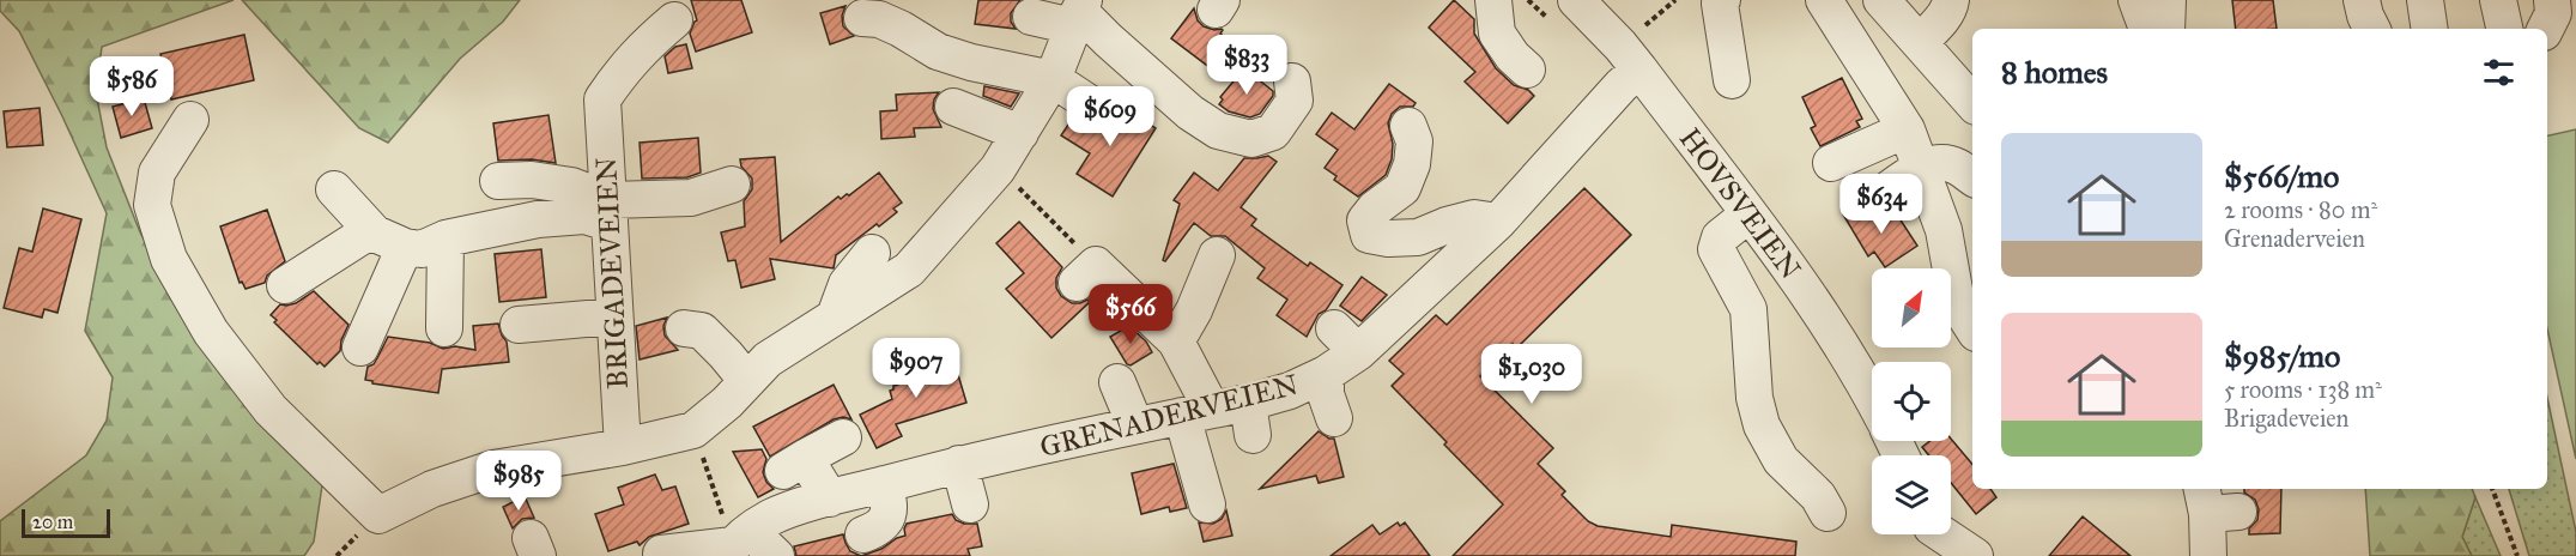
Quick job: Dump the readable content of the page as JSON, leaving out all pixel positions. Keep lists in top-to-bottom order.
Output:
{
  "streets": {
    "street": ["HOVSVEIEN", "BRIGADEVEIEN", "GRENADERVEIEN"]
  },
  "crossings": [
    ["HOVSVEIEN", "GRENADERVEIEN"]
  ],
  "scale_bar": "20 m",
  "north": "top right",
  "page": {
    "heading": "8 homes",
    "price": [
      "$833",
      "$586",
      "$609",
      "$634",
      "$566",
      "$907",
      "$1,030",
      "$985"
    ],
    "list": [
      {
        "name": "$566/mo",
        "note": "2 rooms · 80 m² · Grenaderveien"
      },
      {
        "name": "$985/mo",
        "note": "5 rooms · 138 m² · Brigadeveien"
      }
    ],
    "scale": "20 m"
  }
}
